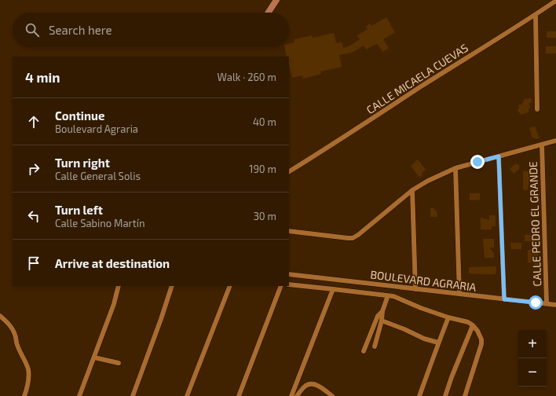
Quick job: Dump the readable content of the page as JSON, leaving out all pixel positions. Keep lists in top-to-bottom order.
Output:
{
  "streets": {
    "street": ["CALLE MICAELA CUEVAS", "CALLE PEDRO EL GRANDE", "BOULEVARD AGRARIA"]
  },
  "crossings": [
    ["CALLE PEDRO EL GRANDE", "BOULEVARD AGRARIA"]
  ],
  "page": {
    "search": "Search here",
    "heading": ["4 min", "Walk · 260 m"],
    "list": [
      ["Continue", "Boulevard Agraria", "40 m"],
      ["Turn right", "Calle General Solis", "190 m"],
      ["Turn left", "Calle Sabino Martín", "30 m"],
      "Arrive at destination"
    ],
    "map_buttons": ["+", "−"]
  }
}
